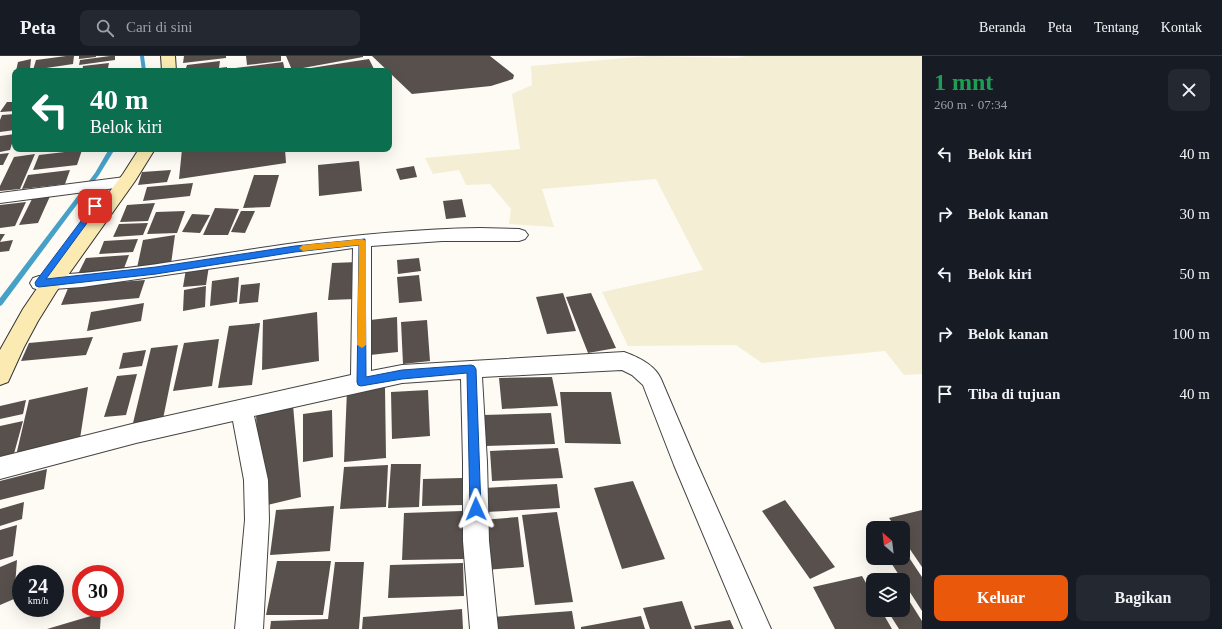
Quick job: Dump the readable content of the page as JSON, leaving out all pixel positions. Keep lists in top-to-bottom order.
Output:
{
  "north": "top left",
  "page": {
    "header": "Peta",
    "search": "Cari di sini",
    "nav": [
      "Beranda",
      "Peta",
      "Tentang",
      "Kontak"
    ],
    "heading": ["1 mnt", "260 m · 07:34"],
    "turn": ["40 m", "Belok kiri"],
    "list": [
      {
        "name": "Belok kiri",
        "value": "40 m"
      },
      {
        "name": "Belok kanan",
        "value": "30 m"
      },
      {
        "name": "Belok kiri",
        "value": "50 m"
      },
      {
        "name": "Belok kanan",
        "value": "100 m"
      },
      {
        "name": "Tiba di tujuan",
        "value": "40 m"
      }
    ],
    "speed": "24 km/h",
    "limit": "30",
    "buttons": ["Keluar", "Bagikan"]
  }
}
